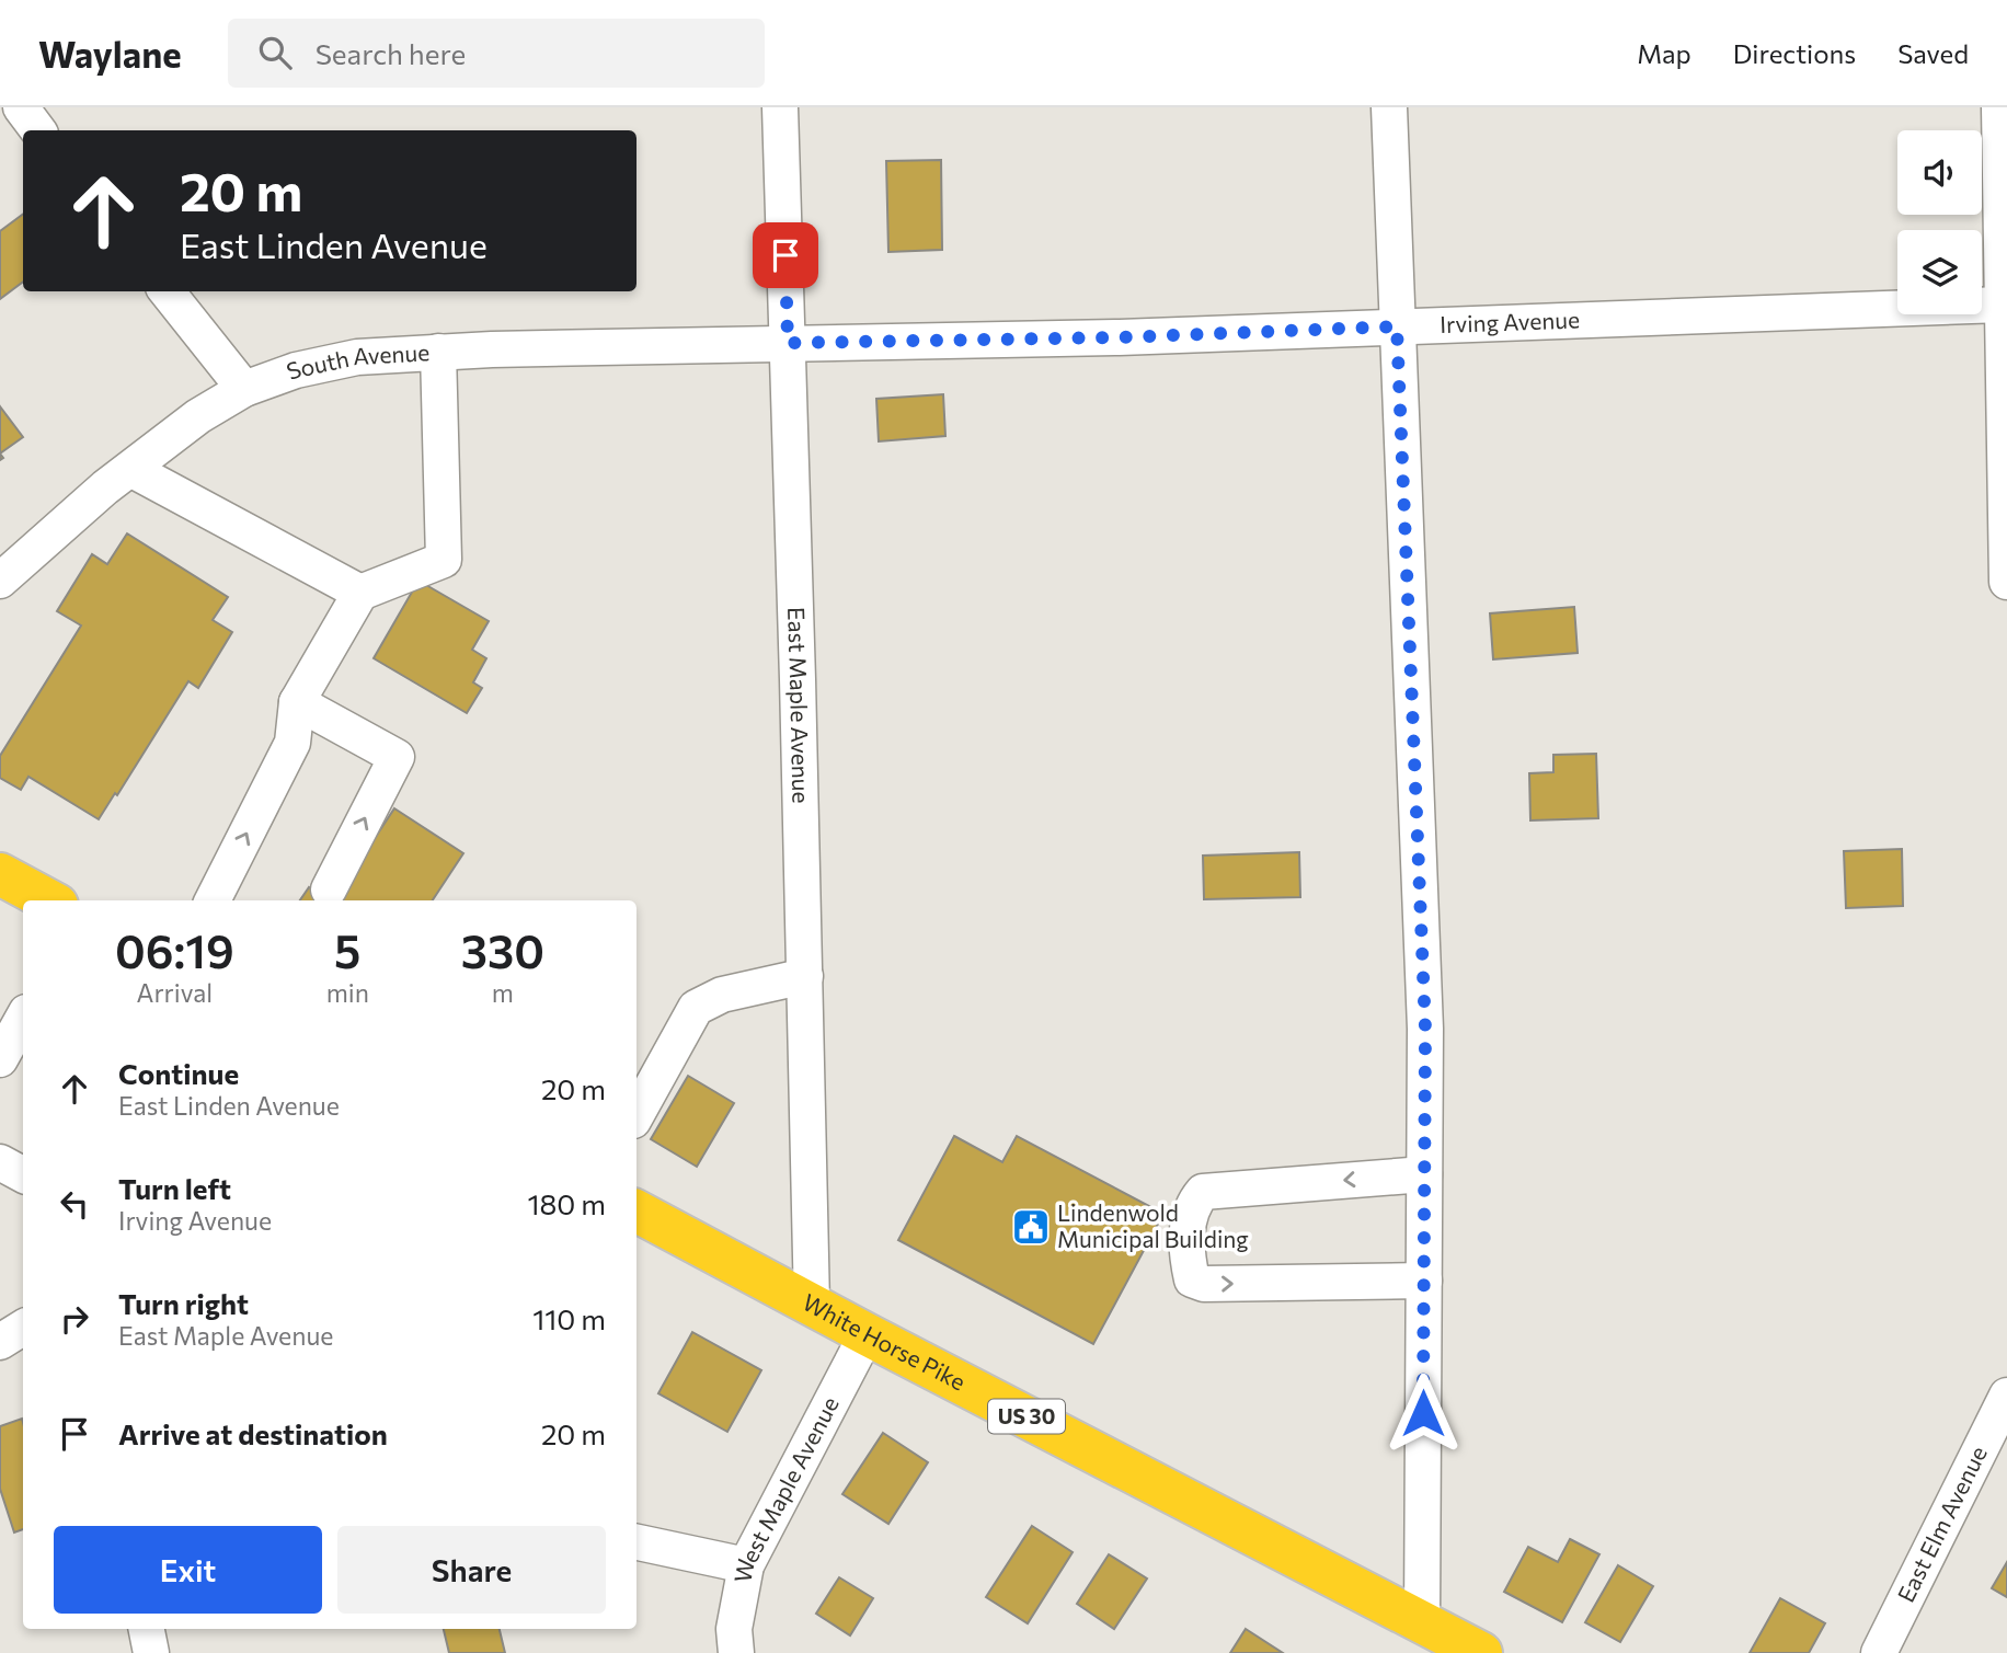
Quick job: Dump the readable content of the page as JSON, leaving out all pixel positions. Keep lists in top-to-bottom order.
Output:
{
  "streets": {
    "highway": ["White Horse Pike", "US 30"],
    "street": [
      "Irving Avenue",
      "South Avenue",
      "East Maple Avenue",
      "West Maple Avenue",
      "East Elm Avenue"
    ]
  },
  "crossings": [
    ["Irving Avenue", "South Avenue"],
    ["Irving Avenue", "East Maple Avenue"],
    ["South Avenue", "East Maple Avenue"],
    ["East Maple Avenue", "White Horse Pike"],
    ["White Horse Pike", "US 30"],
    ["White Horse Pike", "West Maple Avenue"]
  ],
  "places": {
    "public building": ["Lindenwold Municipal Building"]
  },
  "page": {
    "header": "Waylane",
    "search": "Search here",
    "nav": ["Map", "Directions", "Saved"],
    "turn": ["20 m", "East Linden Avenue"],
    "eta": [
      "06:19",
      "Arrival",
      "5",
      "min",
      "330",
      "m"
    ],
    "list": [
      {
        "name": "Continue",
        "note": "East Linden Avenue",
        "value": "20 m"
      },
      {
        "name": "Turn left",
        "note": "Irving Avenue",
        "value": "180 m"
      },
      {
        "name": "Turn right",
        "note": "East Maple Avenue",
        "value": "110 m"
      },
      {
        "name": "Arrive at destination",
        "value": "20 m"
      }
    ],
    "buttons": ["Exit", "Share"]
  }
}
